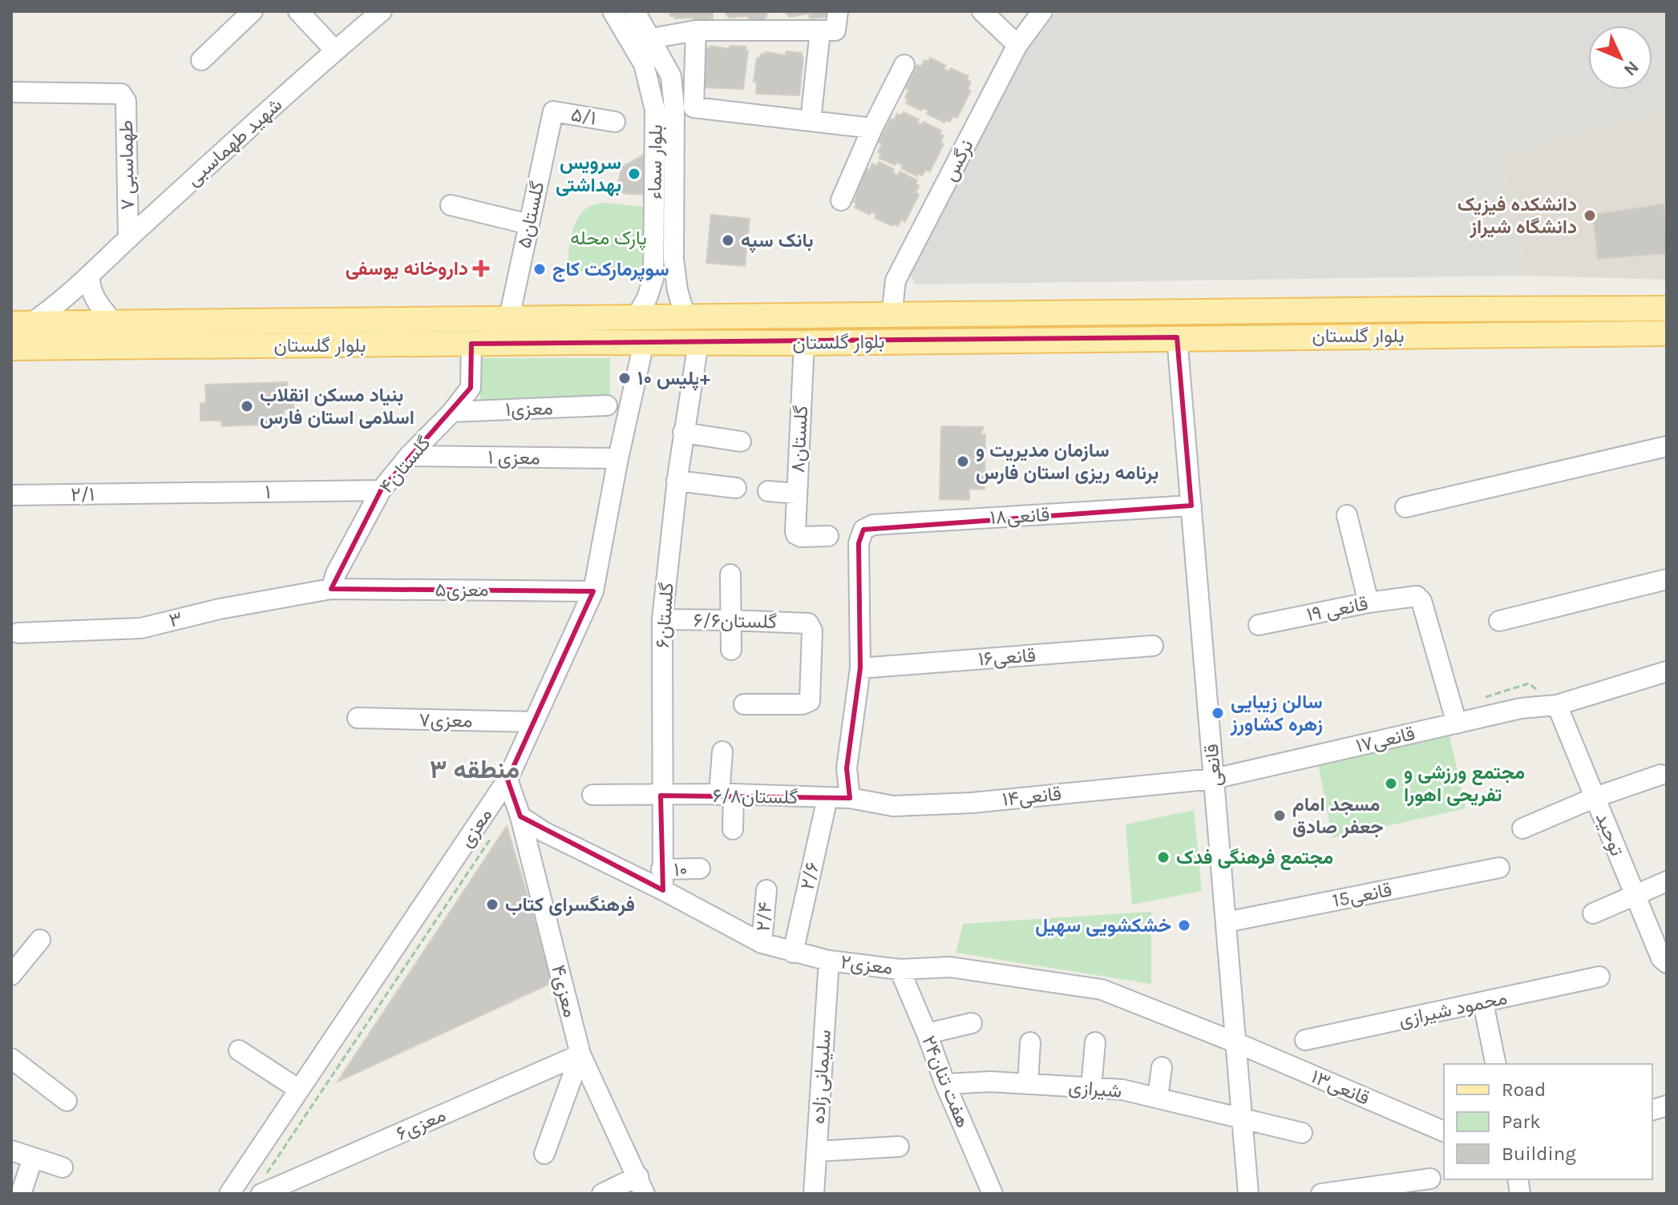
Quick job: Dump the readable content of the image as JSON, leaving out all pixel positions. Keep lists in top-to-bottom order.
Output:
{
  "streets": {
    "main road": ["بلوار گلستان"],
    "street": [
      "۵/۱",
      "شهید طهماسبی",
      "نرگس",
      "بلوار سماء",
      "۷ طهماسبی",
      "گلستان۵",
      "۱معزی",
      "گلستان۸",
      "معزی ۱",
      "گلستان۴",
      "۱",
      "۲/۱",
      "۱۸قانعی",
      "۵معزی",
      "قانعی ۱۹",
      "گلستان۶",
      "۳",
      "۶/۶گلستان",
      "۱۶قانعی",
      "۷معزی",
      "۱۷قانعی",
      "قانعی",
      "۶/۸گلستان",
      "۱۴قانعی",
      "معزی",
      "توحید",
      "۱۰",
      "۲/۶",
      "15قانعی",
      "۲/۴",
      "۲معزی",
      "۴معزی",
      "محمود شیرازی",
      "سلیمانی زاده",
      "هفت تنان۲۴",
      "۱۳قانعی",
      "شیرازی",
      "۶معزی"
    ]
  },
  "crossings": [
    ["۵/۱", "گلستان۵"],
    ["شهید طهماسبی", "۷ طهماسبی"],
    ["شهید طهماسبی", "بلوار گلستان"],
    ["نرگس", "بلوار گلستان"],
    ["بلوار سماء", "بلوار گلستان"],
    ["گلستان۵", "بلوار گلستان"],
    ["بلوار گلستان", "گلستان۸"],
    ["بلوار گلستان", "گلستان۴"],
    ["بلوار گلستان", "گلستان۶"],
    ["بلوار گلستان", "قانعی"],
    ["بلوار گلستان", "معزی"],
    ["۱معزی", "گلستان۴"],
    ["معزی ۱", "گلستان۴"],
    ["معزی ۱", "معزی"],
    ["گلستان۴", "۱"],
    ["گلستان۴", "۵معزی"],
    ["گلستان۴", "۳"],
    ["۱", "۲/۱"],
    ["۱۸قانعی", "۱۶قانعی"],
    ["۱۸قانعی", "قانعی"],
    ["۵معزی", "۳"],
    ["۵معزی", "معزی"],
    ["قانعی ۱۹", "۱۷قانعی"],
    ["گلستان۶", "۶/۶گلستان"],
    ["گلستان۶", "۶/۸گلستان"],
    ["گلستان۶", "۱۰"],
    ["گلستان۶", "۲معزی"],
    ["۷معزی", "معزی"],
    ["۱۷قانعی", "قانعی"],
    ["۱۷قانعی", "۱۴قانعی"],
    ["۱۷قانعی", "توحید"],
    ["قانعی", "۱۴قانعی"],
    ["قانعی", "15قانعی"],
    ["قانعی", "۲معزی"],
    ["قانعی", "۱۳قانعی"],
    ["قانعی", "شیرازی"],
    ["۶/۸گلستان", "۱۴قانعی"],
    ["۶/۸گلستان", "۲/۶"],
    ["معزی", "۴معزی"],
    ["۲/۶", "۲معزی"],
    ["۲/۴", "۲معزی"],
    ["۲معزی", "۴معزی"],
    ["۲معزی", "سلیمانی زاده"],
    ["۲معزی", "هفت تنان۲۴"],
    ["۲معزی", "۱۳قانعی"],
    ["۴معزی", "۶معزی"],
    ["هفت تنان۲۴", "شیرازی"]
  ],
  "districts": ["منطقه ۳"],
  "parks": ["پارک محله"],
  "places": {
    "other": [
      "سرویس بهداشتی",
      "دانشکده فیزیک دانشگاه شیراز",
      "بانک سپه",
      "سوپرمارکت کاج",
      "پلیس ۱۰+",
      "بنیاد مسکن انقلاب اسلامی استان فارس",
      "سازمان مدیریت و برنامه ریزی استان فارس",
      "سالن زیبایی زهره کشاورز",
      "مجتمع ورزشی و تفریحی اهورا",
      "مسجد امام جعفر صادق",
      "مجتمع فرهنگی فدک",
      "فرهنگسرای کتاب",
      "خشکشویی سهیل"
    ],
    "health": ["داروخانه یوسفی"]
  },
  "legend": ["Road", "Park", "Building"],
  "north": "bottom right"
}
